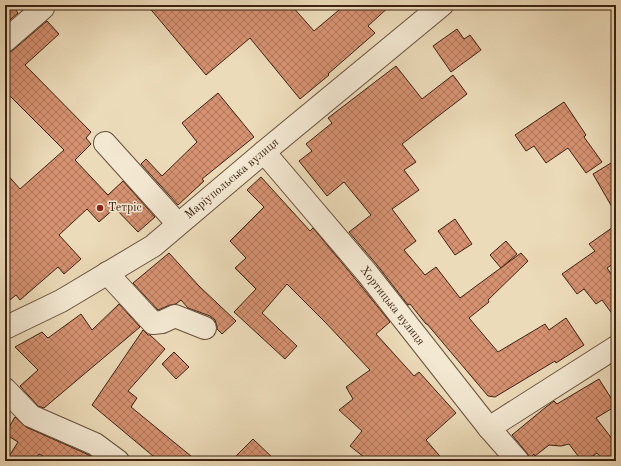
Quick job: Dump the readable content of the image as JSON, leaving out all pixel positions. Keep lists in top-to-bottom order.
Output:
{
  "streets": {
    "street": ["Маріупольська вулиця", "Хортицька вулиця"]
  },
  "crossings": [
    ["Маріупольська вулиця", "Хортицька вулиця"]
  ],
  "places": ["Тетріс"]
}
